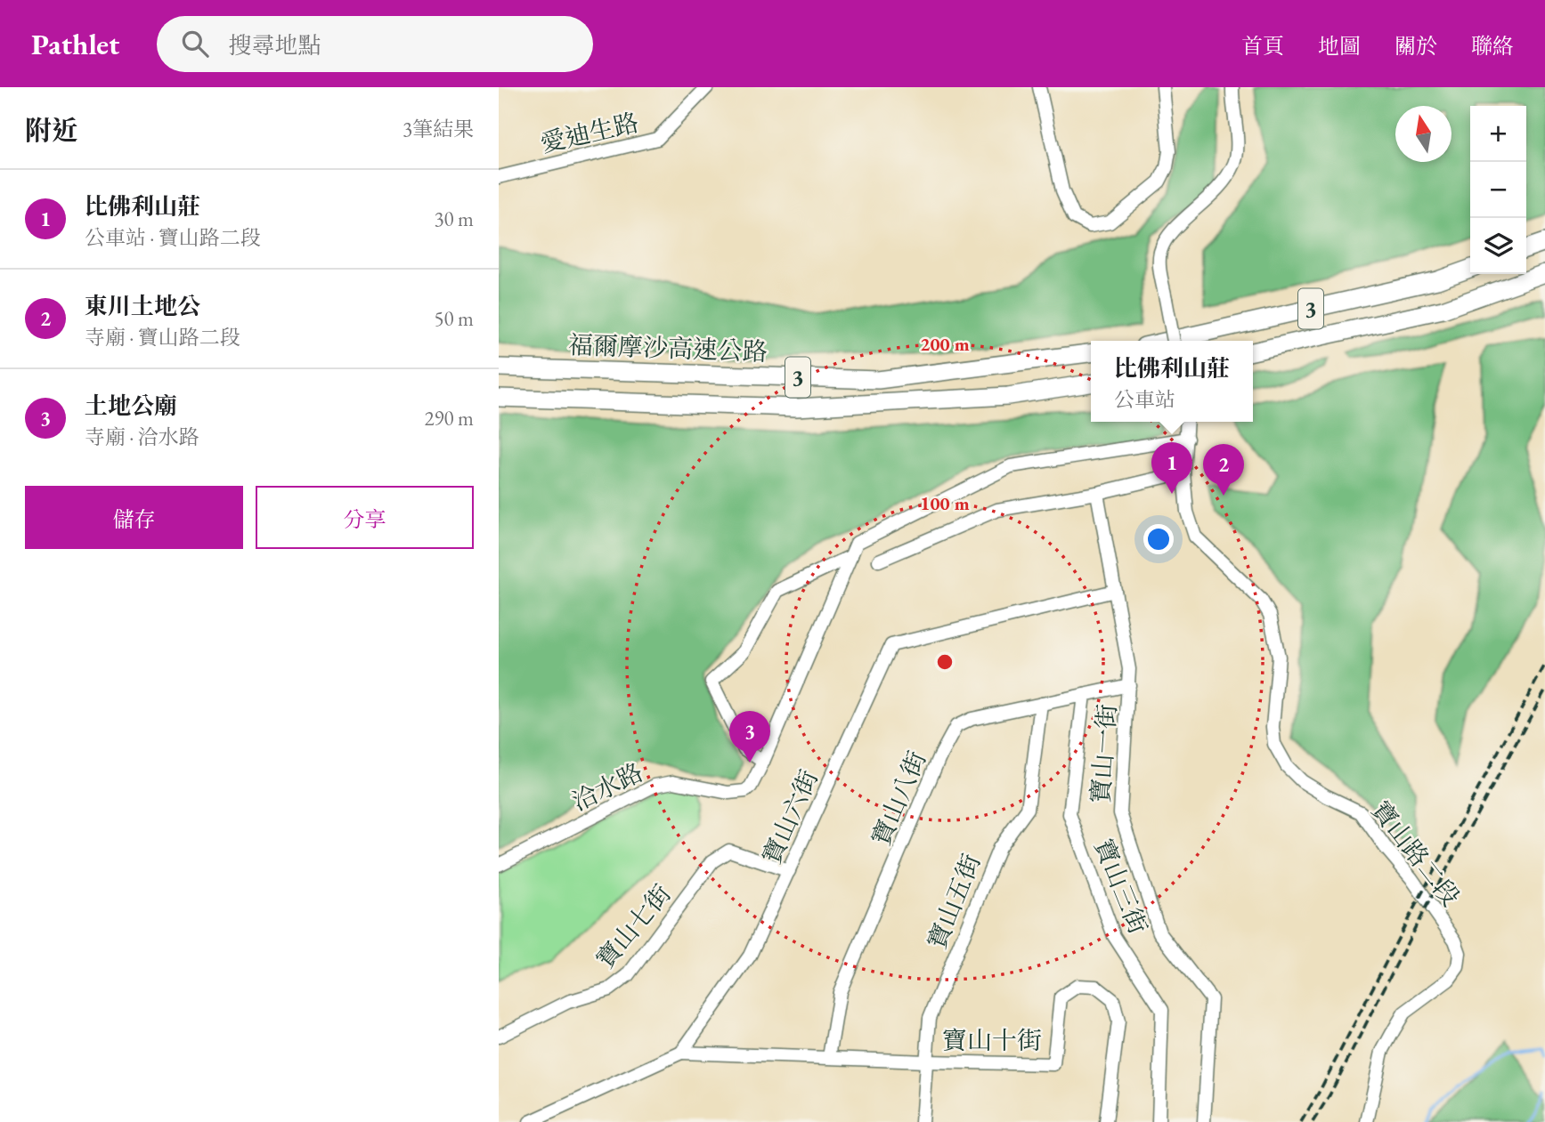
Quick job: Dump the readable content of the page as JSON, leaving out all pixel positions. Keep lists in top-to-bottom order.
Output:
{
  "streets": {
    "highway": ["3", "福爾摩沙高速公路"],
    "street": [
      "愛迪生路",
      "寶山一街",
      "洽水路",
      "寶山八街",
      "寶山六街",
      "寶山路二段",
      "寶山三街",
      "寶山五街",
      "寶山七街",
      "寶山十街"
    ]
  },
  "crossings": [
    ["寶山一街", "寶山八街"],
    ["寶山一街", "寶山六街"],
    ["洽水路", "寶山路二段"],
    ["寶山八街", "寶山三街"],
    ["寶山八街", "寶山五街"],
    ["寶山八街", "寶山十街"],
    ["寶山六街", "寶山七街"],
    ["寶山六街", "寶山十街"],
    ["寶山五街", "寶山十街"]
  ],
  "north": "top",
  "page": {
    "header": "Pathlet",
    "search": "搜尋地點",
    "nav": [
      "首頁",
      "地圖",
      "關於",
      "聯絡"
    ],
    "heading": ["附近", "3筆結果"],
    "map_buttons": ["+", "−"],
    "list": [
      {
        "mark": "1",
        "name": "比佛利山莊",
        "note": "公車站 · 寶山路二段",
        "value": "30 m"
      },
      {
        "mark": "2",
        "name": "東川土地公",
        "note": "寺廟 · 寶山路二段",
        "value": "50 m"
      },
      {
        "mark": "3",
        "name": "土地公廟",
        "note": "寺廟 · 洽水路",
        "value": "290 m"
      }
    ],
    "popup": ["比佛利山莊", "公車站"],
    "pins": ["1", "2", "3"],
    "buttons": ["儲存", "分享"]
  },
  "rings": ["200 m", "100 m"]
}
